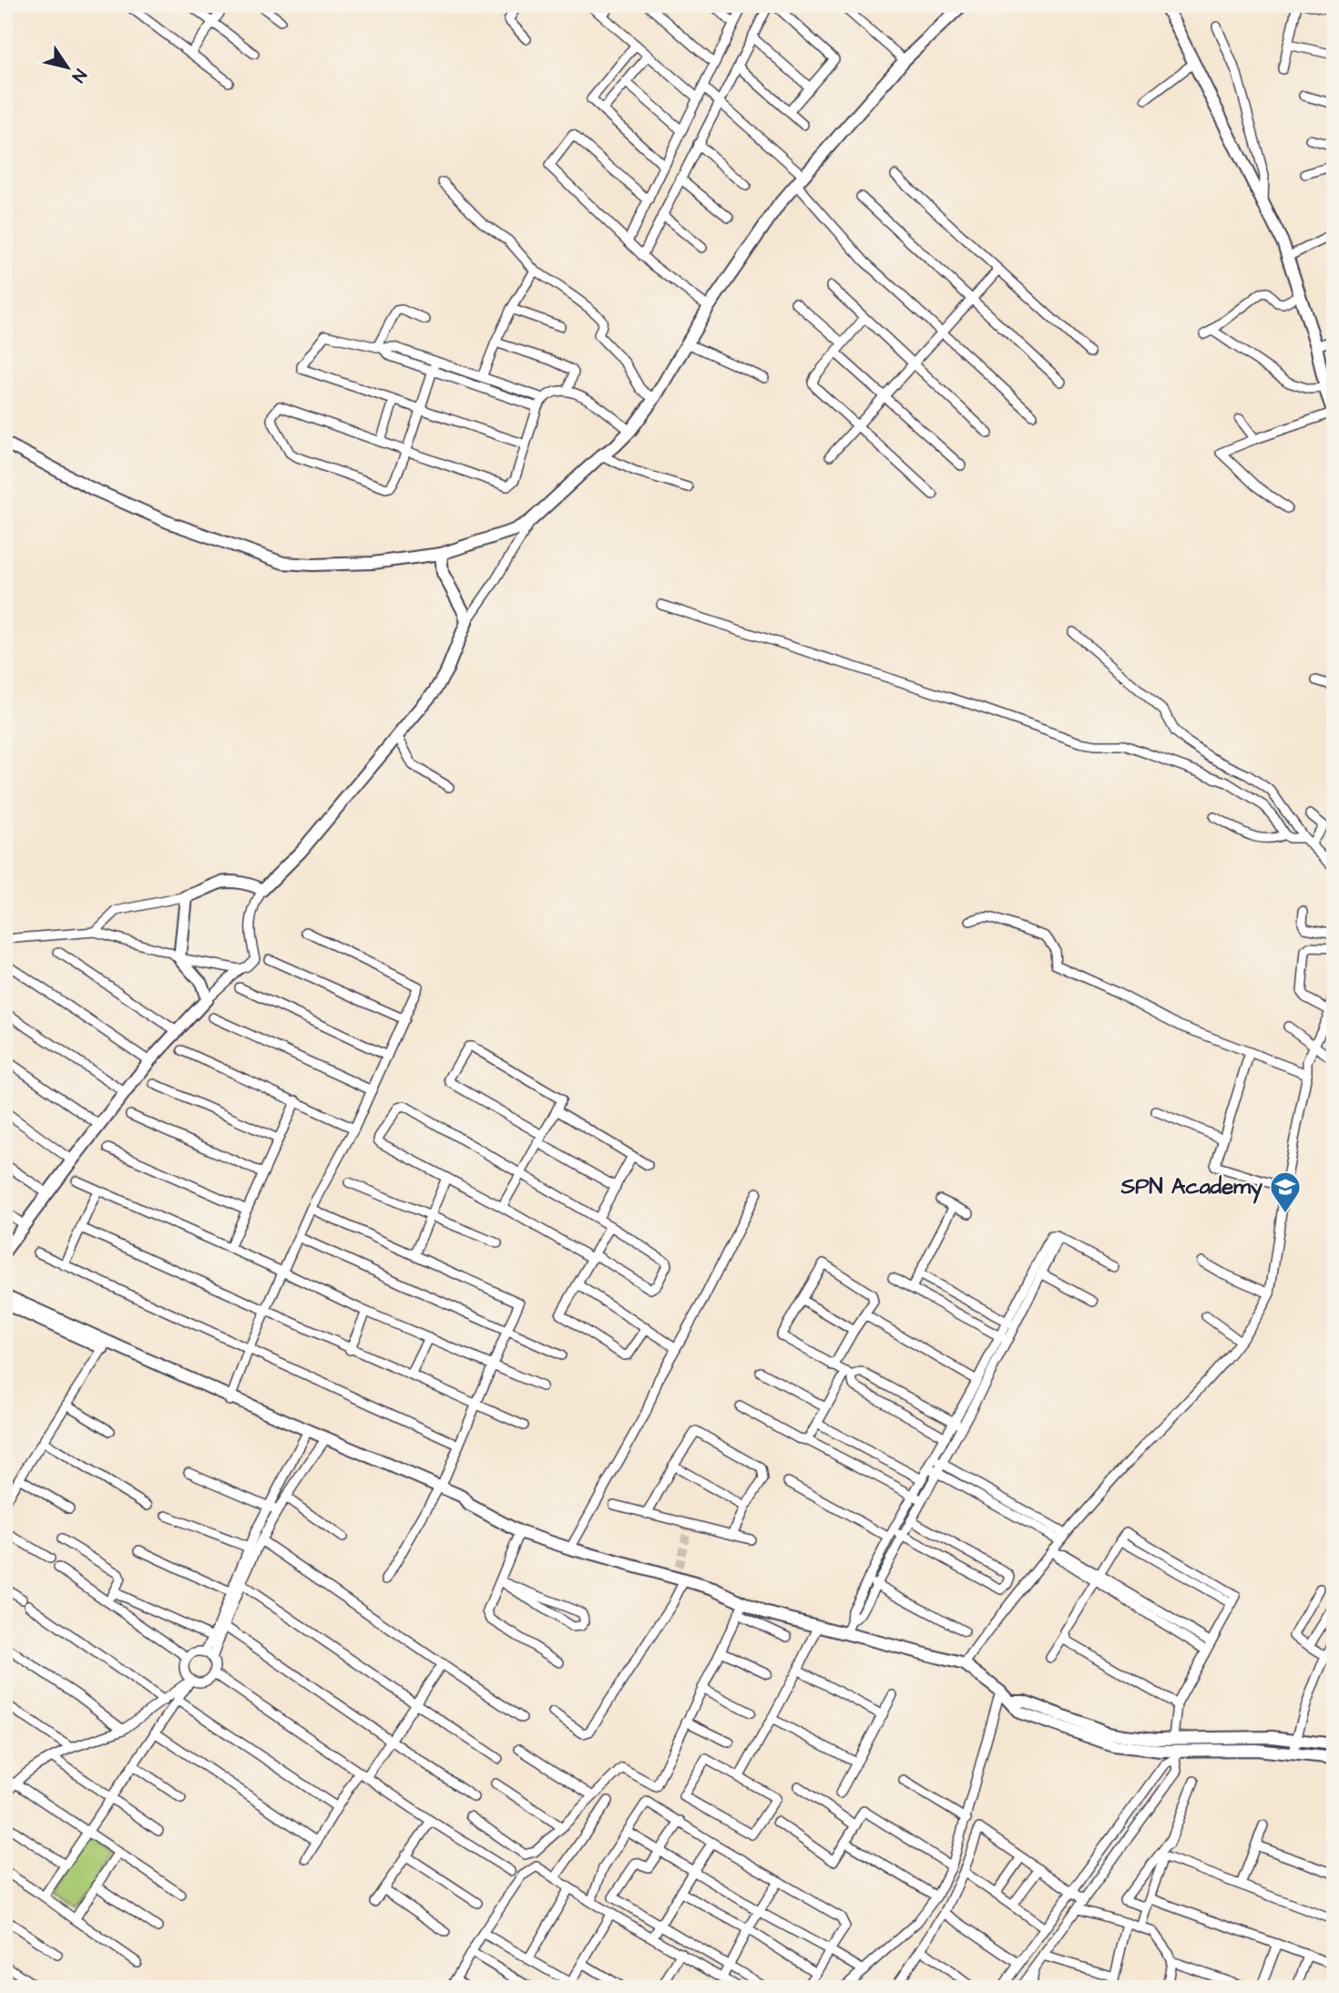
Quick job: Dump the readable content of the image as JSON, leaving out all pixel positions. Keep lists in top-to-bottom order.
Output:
{
  "places": {
    "school or university": ["SPN Academy"]
  },
  "north": "bottom right"
}
